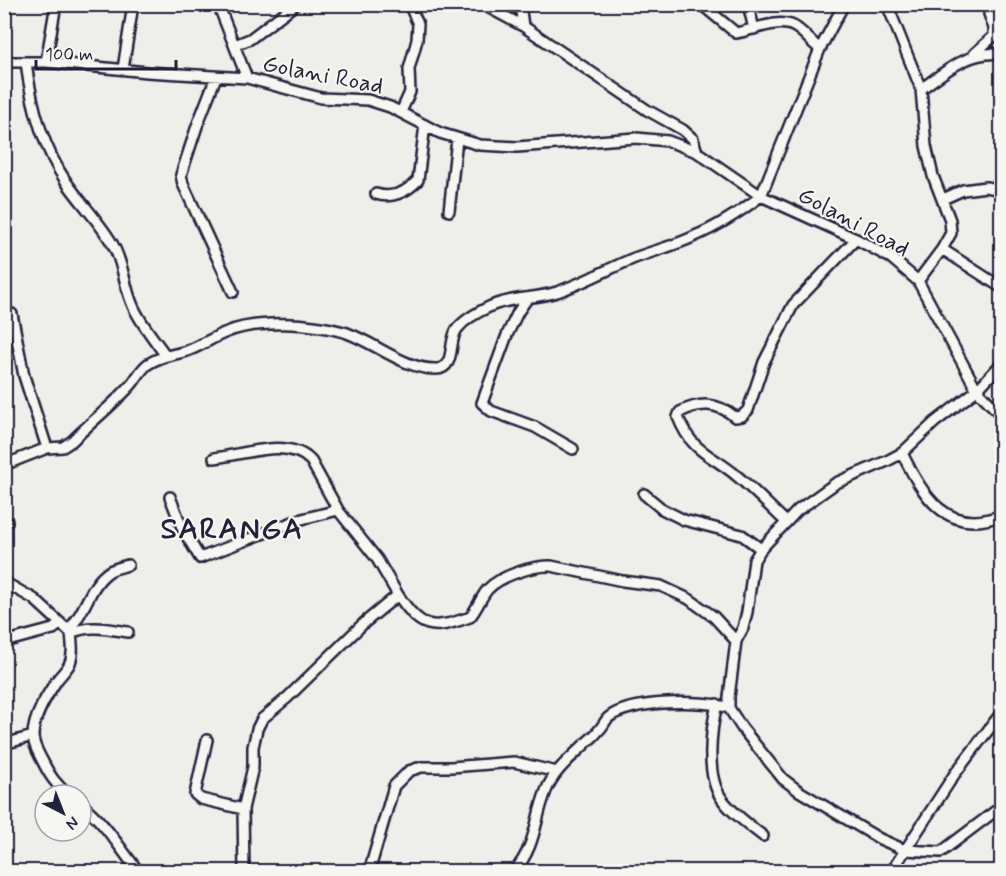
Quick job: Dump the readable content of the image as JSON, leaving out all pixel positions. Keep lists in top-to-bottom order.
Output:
{
  "streets": {
    "street": ["Golani Road"]
  },
  "districts": ["SARANGA"],
  "scale_bar": "100 m",
  "north": "bottom right"
}
